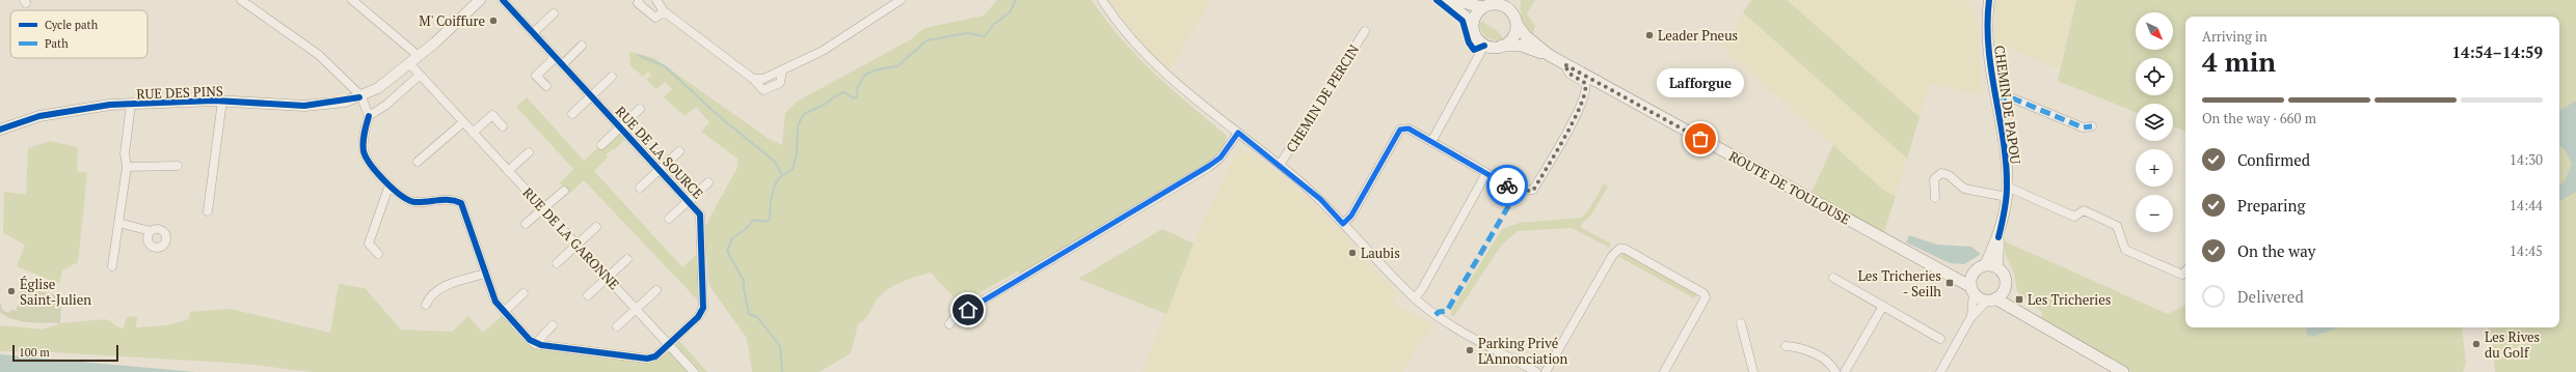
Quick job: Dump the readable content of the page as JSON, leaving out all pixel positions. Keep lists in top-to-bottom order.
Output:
{
  "streets": {
    "main road": ["ROUTE DE TOULOUSE"],
    "street": [
      "RUE DES PINS",
      "CHEMIN DE PERCIN",
      "CHEMIN DE PAPOU",
      "RUE DE LA SOURCE",
      "RUE DE LA GARONNE"
    ]
  },
  "crossings": [
    ["RUE DES PINS", "RUE DE LA GARONNE"],
    ["CHEMIN DE PAPOU", "ROUTE DE TOULOUSE"],
    ["RUE DE LA SOURCE", "RUE DE LA GARONNE"]
  ],
  "places": {
    "other": [
      "M' Coiffure",
      "Leader Pneus",
      "Lafforgue",
      "Laubis",
      "Église Saint-Julien",
      "Les Rives du Golf",
      "Parking Privé L'Annonciation"
    ],
    "transit": ["Les Tricheries - Seilh", "Les Tricheries"]
  },
  "legend": ["Cycle path", "Path"],
  "scale_bar": "100 m",
  "north": "bottom right",
  "page": {
    "map_buttons": ["+", "−"],
    "heading": ["4 min", "Arriving in", "14:54–14:59"],
    "bubble": "Lafforgue",
    "bar": "On the way · 660 m",
    "list": [
      ["Confirmed", "14:30"],
      ["Preparing", "14:44"],
      ["On the way", "14:45"],
      "Delivered"
    ],
    "scale": "100 m"
  }
}
